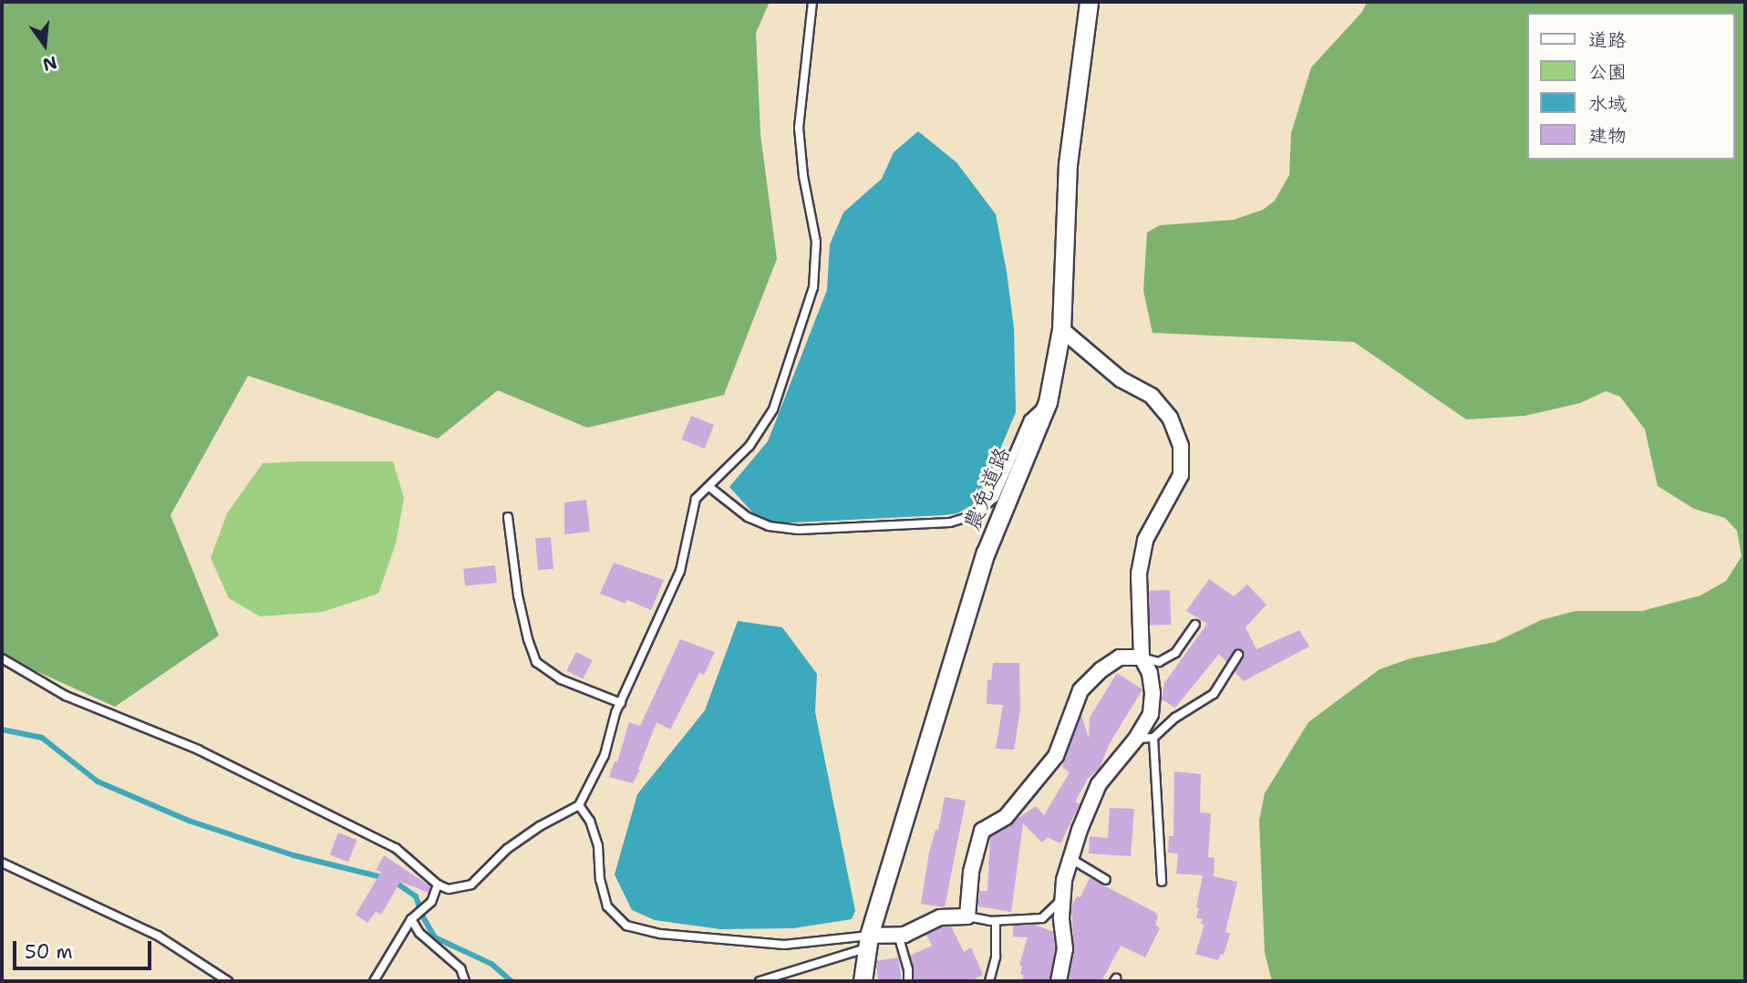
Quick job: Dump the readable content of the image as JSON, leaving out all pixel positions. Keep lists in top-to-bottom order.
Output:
{
  "streets": {
    "street": ["農免道路"]
  },
  "legend": [
    "道路",
    "公園",
    "水域",
    "建物"
  ],
  "scale_bar": "50 m",
  "north": "bottom"
}
